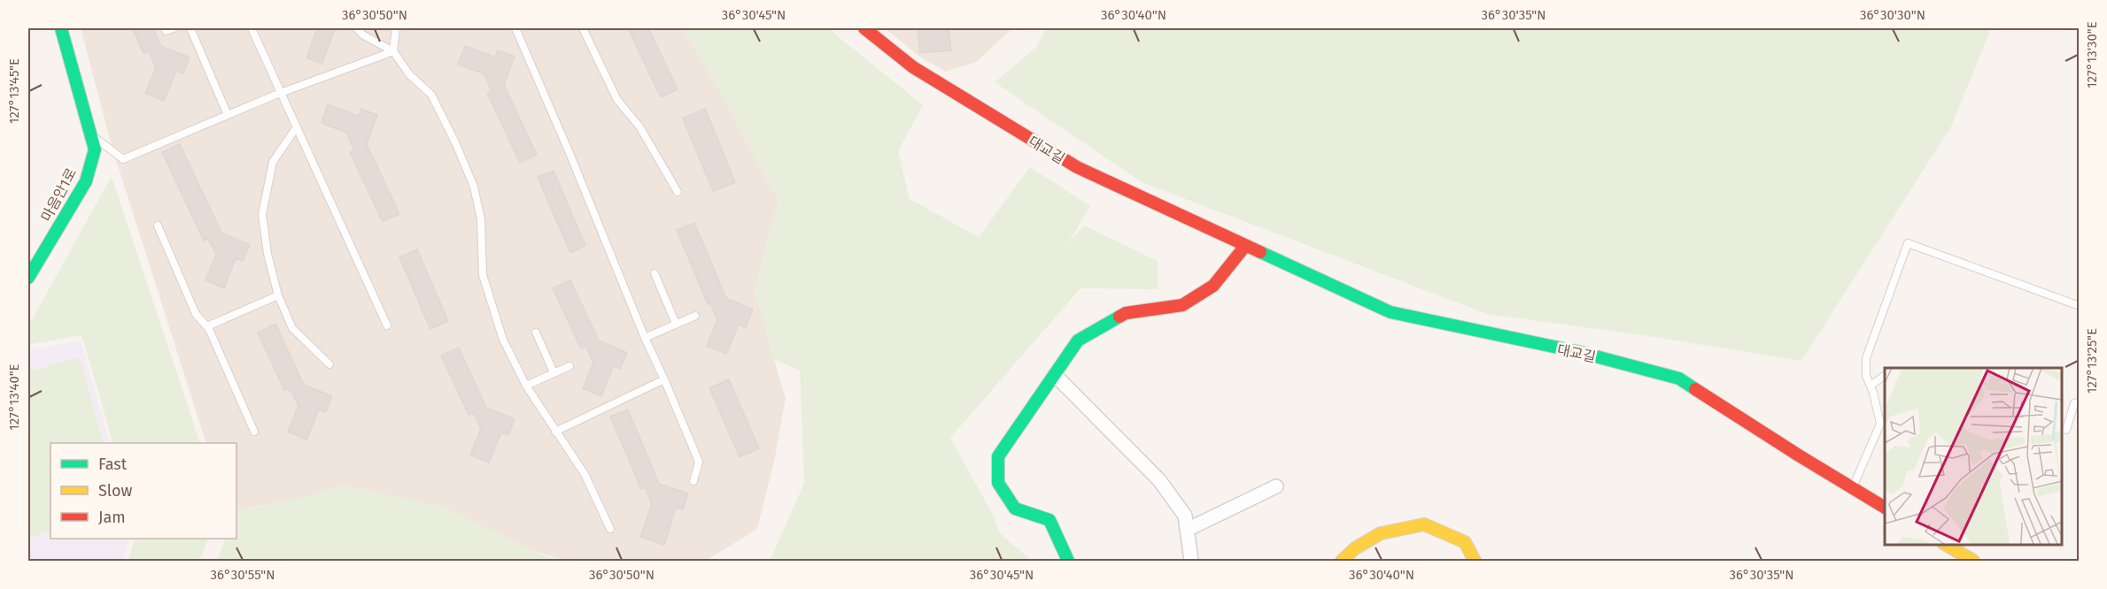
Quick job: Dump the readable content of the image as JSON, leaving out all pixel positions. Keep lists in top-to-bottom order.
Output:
{
  "streets": {
    "street": ["대교길", "마음안1로"]
  },
  "legend": ["Fast", "Slow", "Jam"],
  "coordinates": [
    "36°30'50\"N",
    "36°30'45\"N",
    "36°30'40\"N",
    "36°30'35\"N",
    "36°30'30\"N",
    "127°13'30\"E",
    "127°13'45\"E",
    "127°13'25\"E",
    "127°13'40\"E",
    "36°30'55\"N"
  ]
}
